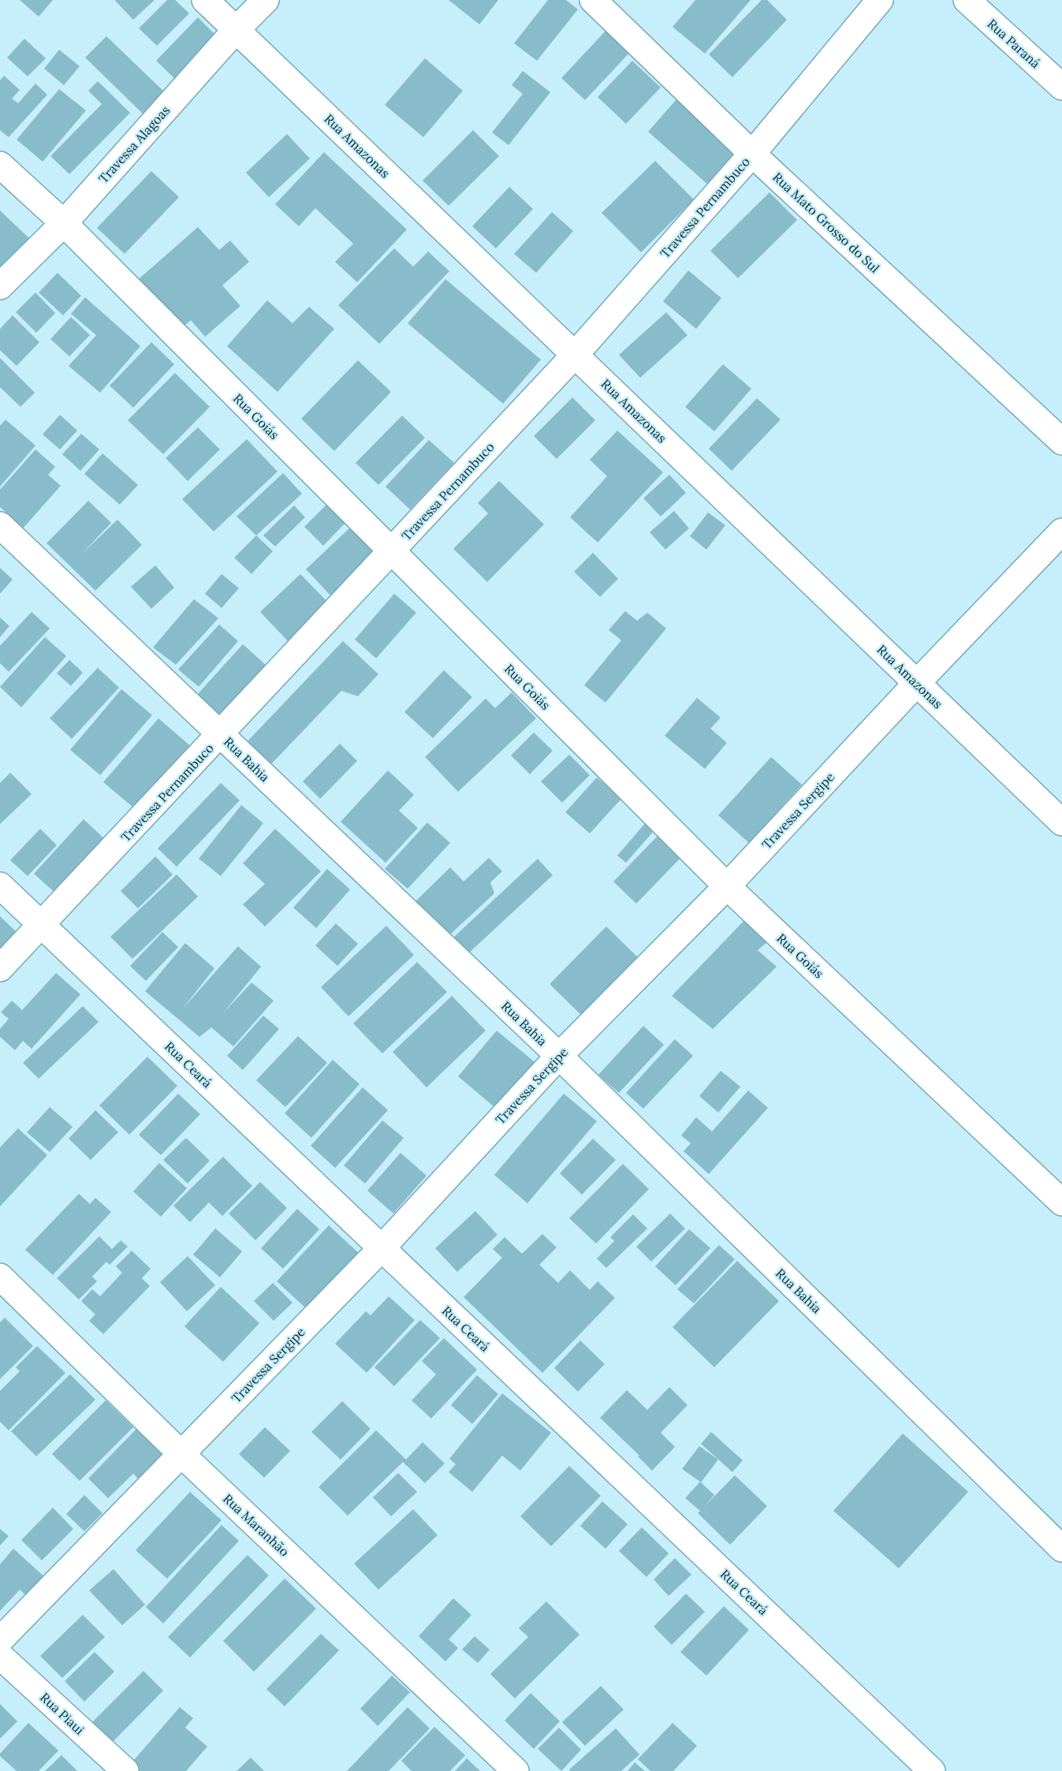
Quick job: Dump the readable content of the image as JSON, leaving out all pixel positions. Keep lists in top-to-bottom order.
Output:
{
  "streets": {
    "street": [
      "Rua Paraná",
      "Travessa Alagoas",
      "Rua Amazonas",
      "Travessa Pernambuco",
      "Rua Mato Grosso do Sul",
      "Rua Goiás",
      "Rua Bahia",
      "Travessa Sergipe",
      "Rua Ceará",
      "Rua Maranhão",
      "Rua Piaui"
    ]
  },
  "crossings": [
    ["Travessa Alagoas", "Rua Amazonas"],
    ["Travessa Alagoas", "Rua Goiás"],
    ["Rua Amazonas", "Travessa Pernambuco"],
    ["Rua Amazonas", "Travessa Sergipe"],
    ["Travessa Pernambuco", "Rua Mato Grosso do Sul"],
    ["Travessa Pernambuco", "Rua Goiás"],
    ["Travessa Pernambuco", "Rua Bahia"],
    ["Travessa Pernambuco", "Rua Ceará"],
    ["Rua Goiás", "Travessa Sergipe"],
    ["Rua Bahia", "Travessa Sergipe"],
    ["Travessa Sergipe", "Rua Ceará"],
    ["Travessa Sergipe", "Rua Maranhão"]
  ]
}
